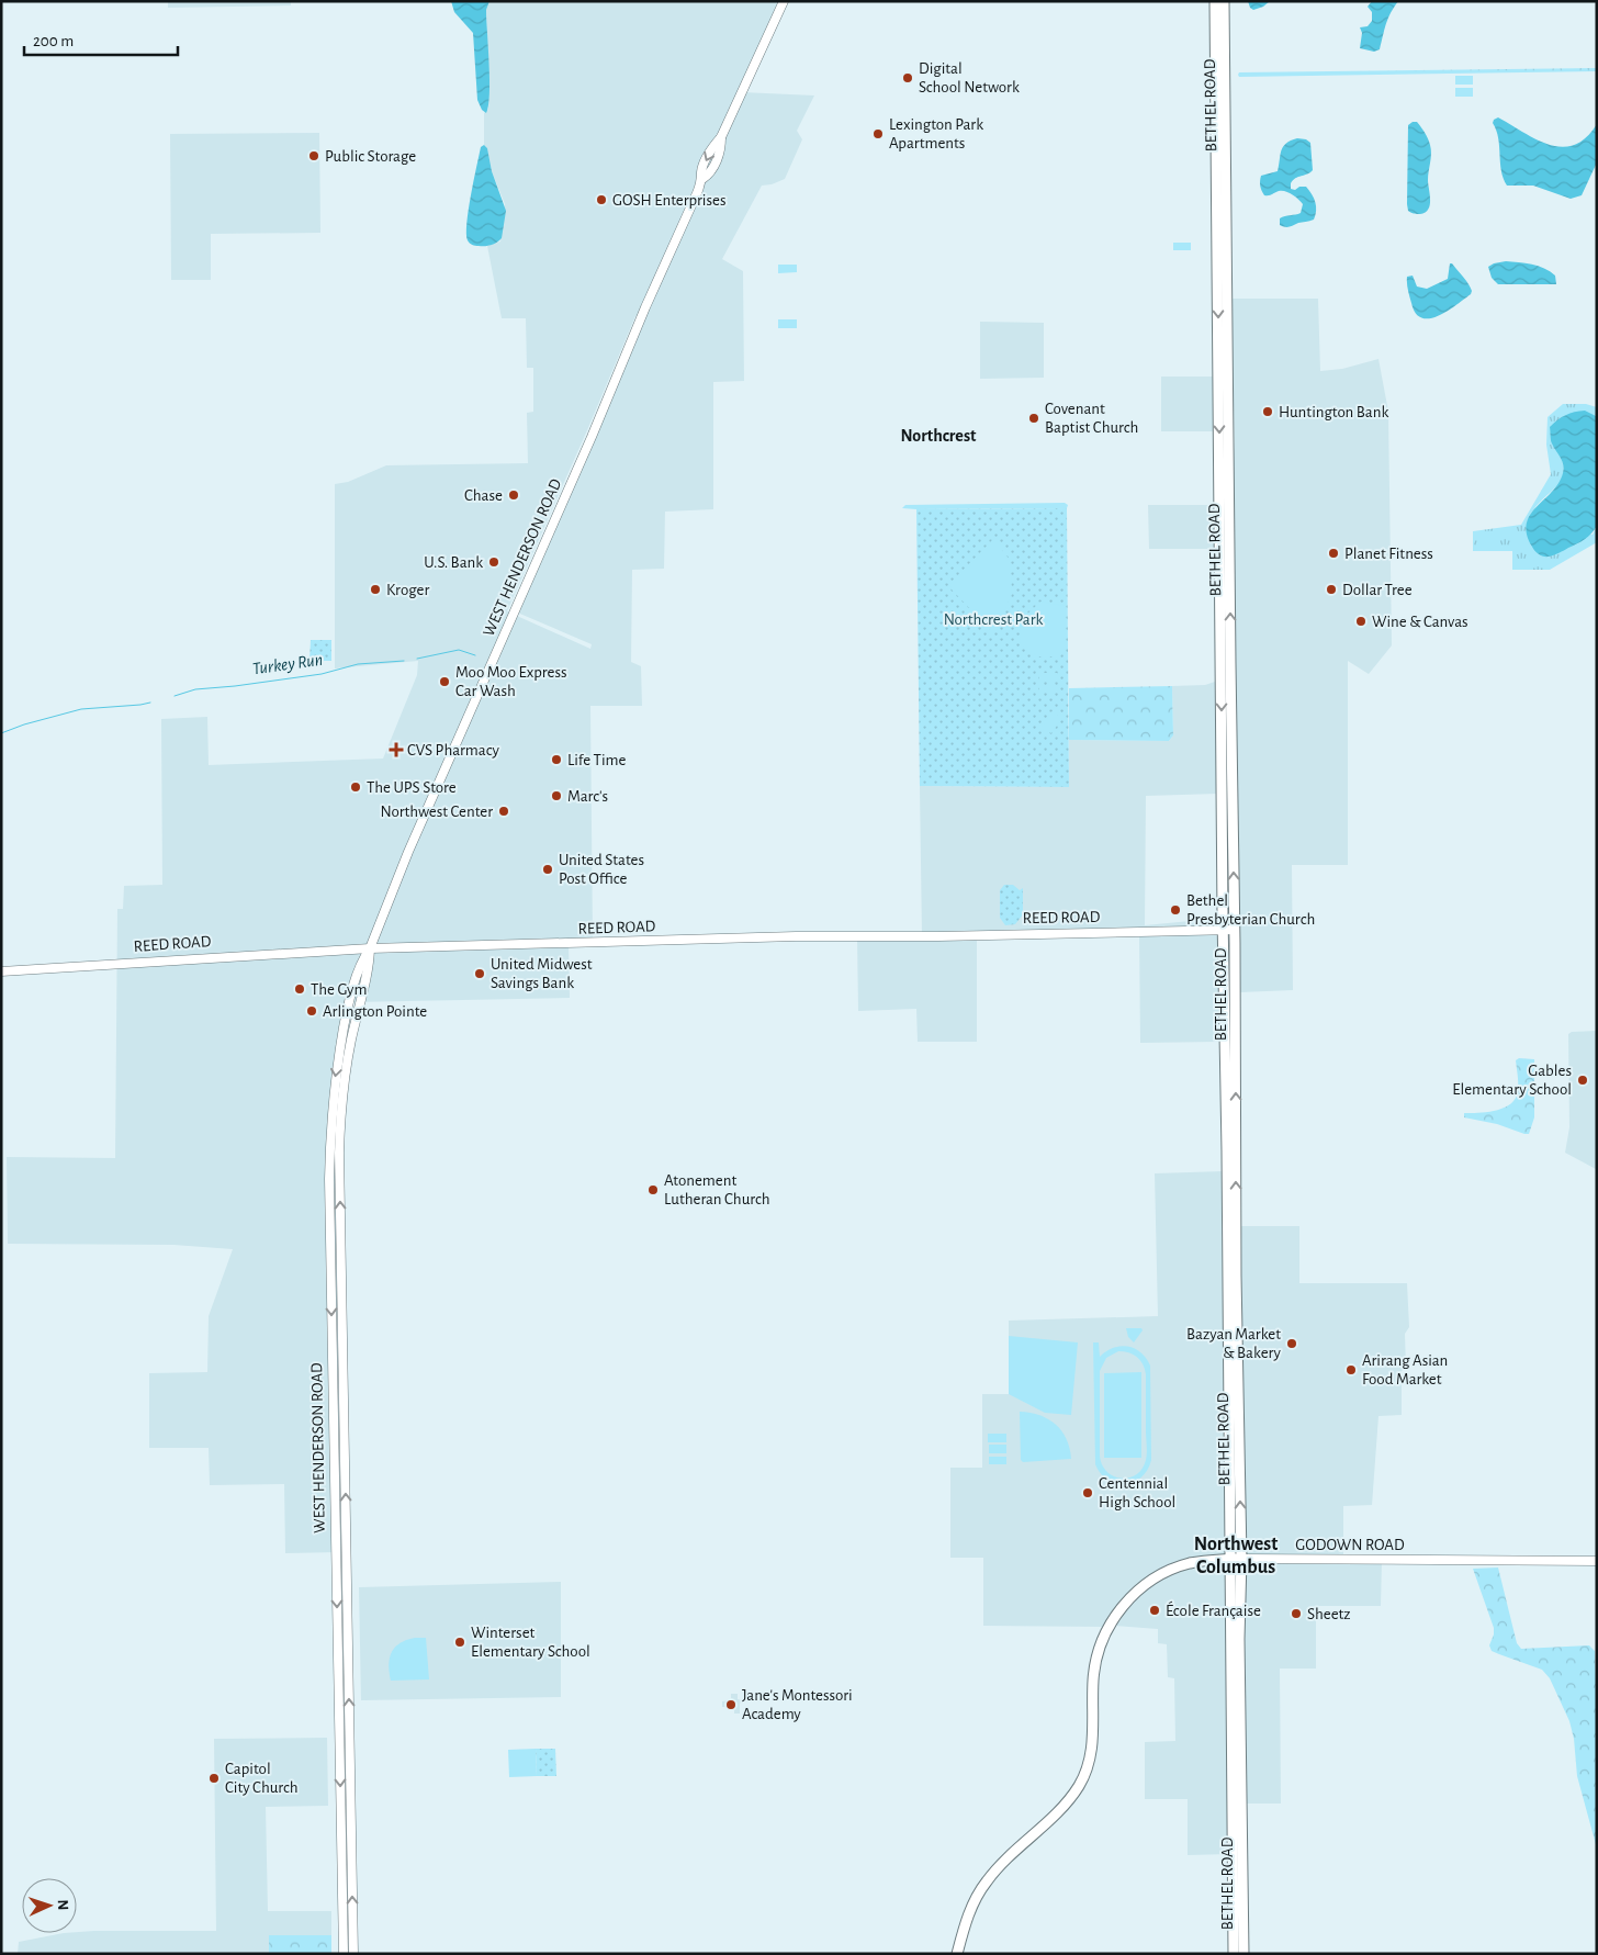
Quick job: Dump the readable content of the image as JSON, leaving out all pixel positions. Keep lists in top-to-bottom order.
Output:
{
  "streets": {
    "main road": [
      "BETHEL ROAD",
      "WEST HENDERSON ROAD",
      "REED ROAD",
      "GODOWN ROAD"
    ]
  },
  "crossings": [
    ["BETHEL ROAD", "REED ROAD"],
    ["BETHEL ROAD", "GODOWN ROAD"],
    ["WEST HENDERSON ROAD", "REED ROAD"]
  ],
  "districts": ["Northcrest", "Northwest Columbus"],
  "water": ["Turkey Run"],
  "parks": ["Northcrest Park"],
  "places": {
    "other": [
      "Digital School Network",
      "Lexington Park Apartments",
      "Public Storage",
      "GOSH Enterprises",
      "Huntington Bank",
      "Covenant Baptist Church",
      "Chase",
      "Planet Fitness",
      "U.S. Bank",
      "Kroger",
      "Dollar Tree",
      "Wine & Canvas",
      "Moo Moo Express Car Wash",
      "Life Time",
      "The UPS Store",
      "Marc's",
      "Northwest Center",
      "United States Post Office",
      "Bethel Presbyterian Church",
      "United Midwest Savings Bank",
      "The Gym",
      "Arlington Pointe",
      "Gables Elementary School",
      "Atonement Lutheran Church",
      "Bazyan Market & Bakery",
      "Arirang Asian Food Market",
      "Centennial High School",
      "École Française",
      "Sheetz",
      "Winterset Elementary School",
      "Jane's Montessori Academy",
      "Capitol City Church"
    ],
    "health": ["CVS Pharmacy"]
  },
  "scale_bar": "200 m",
  "north": "right"
}
